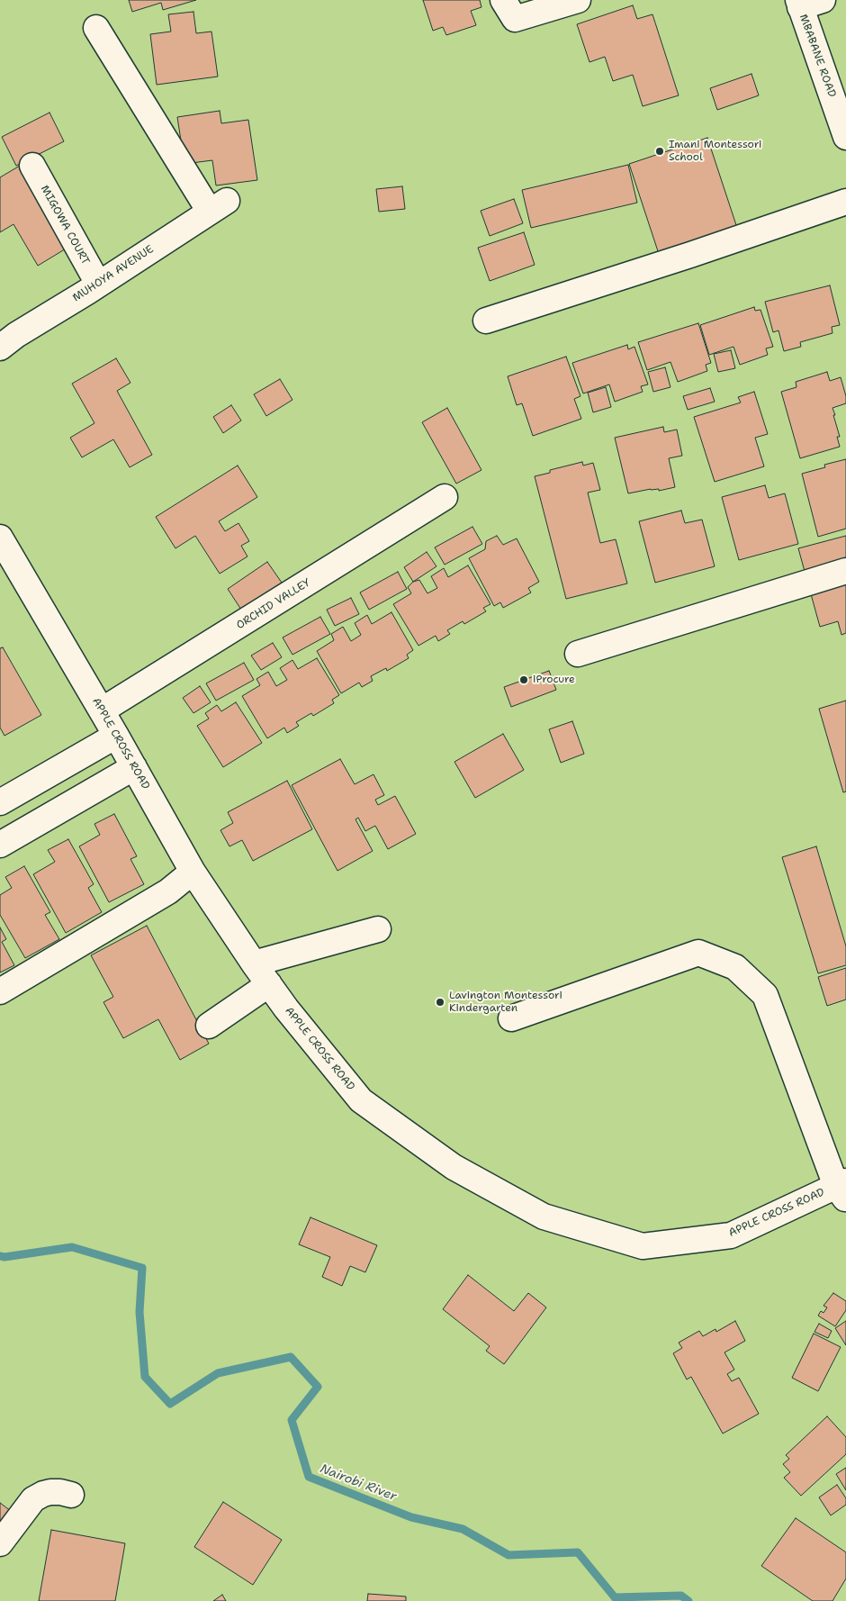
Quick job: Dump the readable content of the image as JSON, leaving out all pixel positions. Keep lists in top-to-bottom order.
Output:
{
  "streets": {
    "street": [
      "MBABANE ROAD",
      "MIGOWA COURT",
      "MUHOYA AVENUE",
      "ORCHID VALLEY",
      "APPLE CROSS ROAD"
    ]
  },
  "crossings": [
    ["MIGOWA COURT", "MUHOYA AVENUE"],
    ["ORCHID VALLEY", "APPLE CROSS ROAD"]
  ],
  "water": ["Nairobi River"],
  "places": ["Imani Montessori School", "iProcure", "Lavington Montessori Kindergarten"]
}
